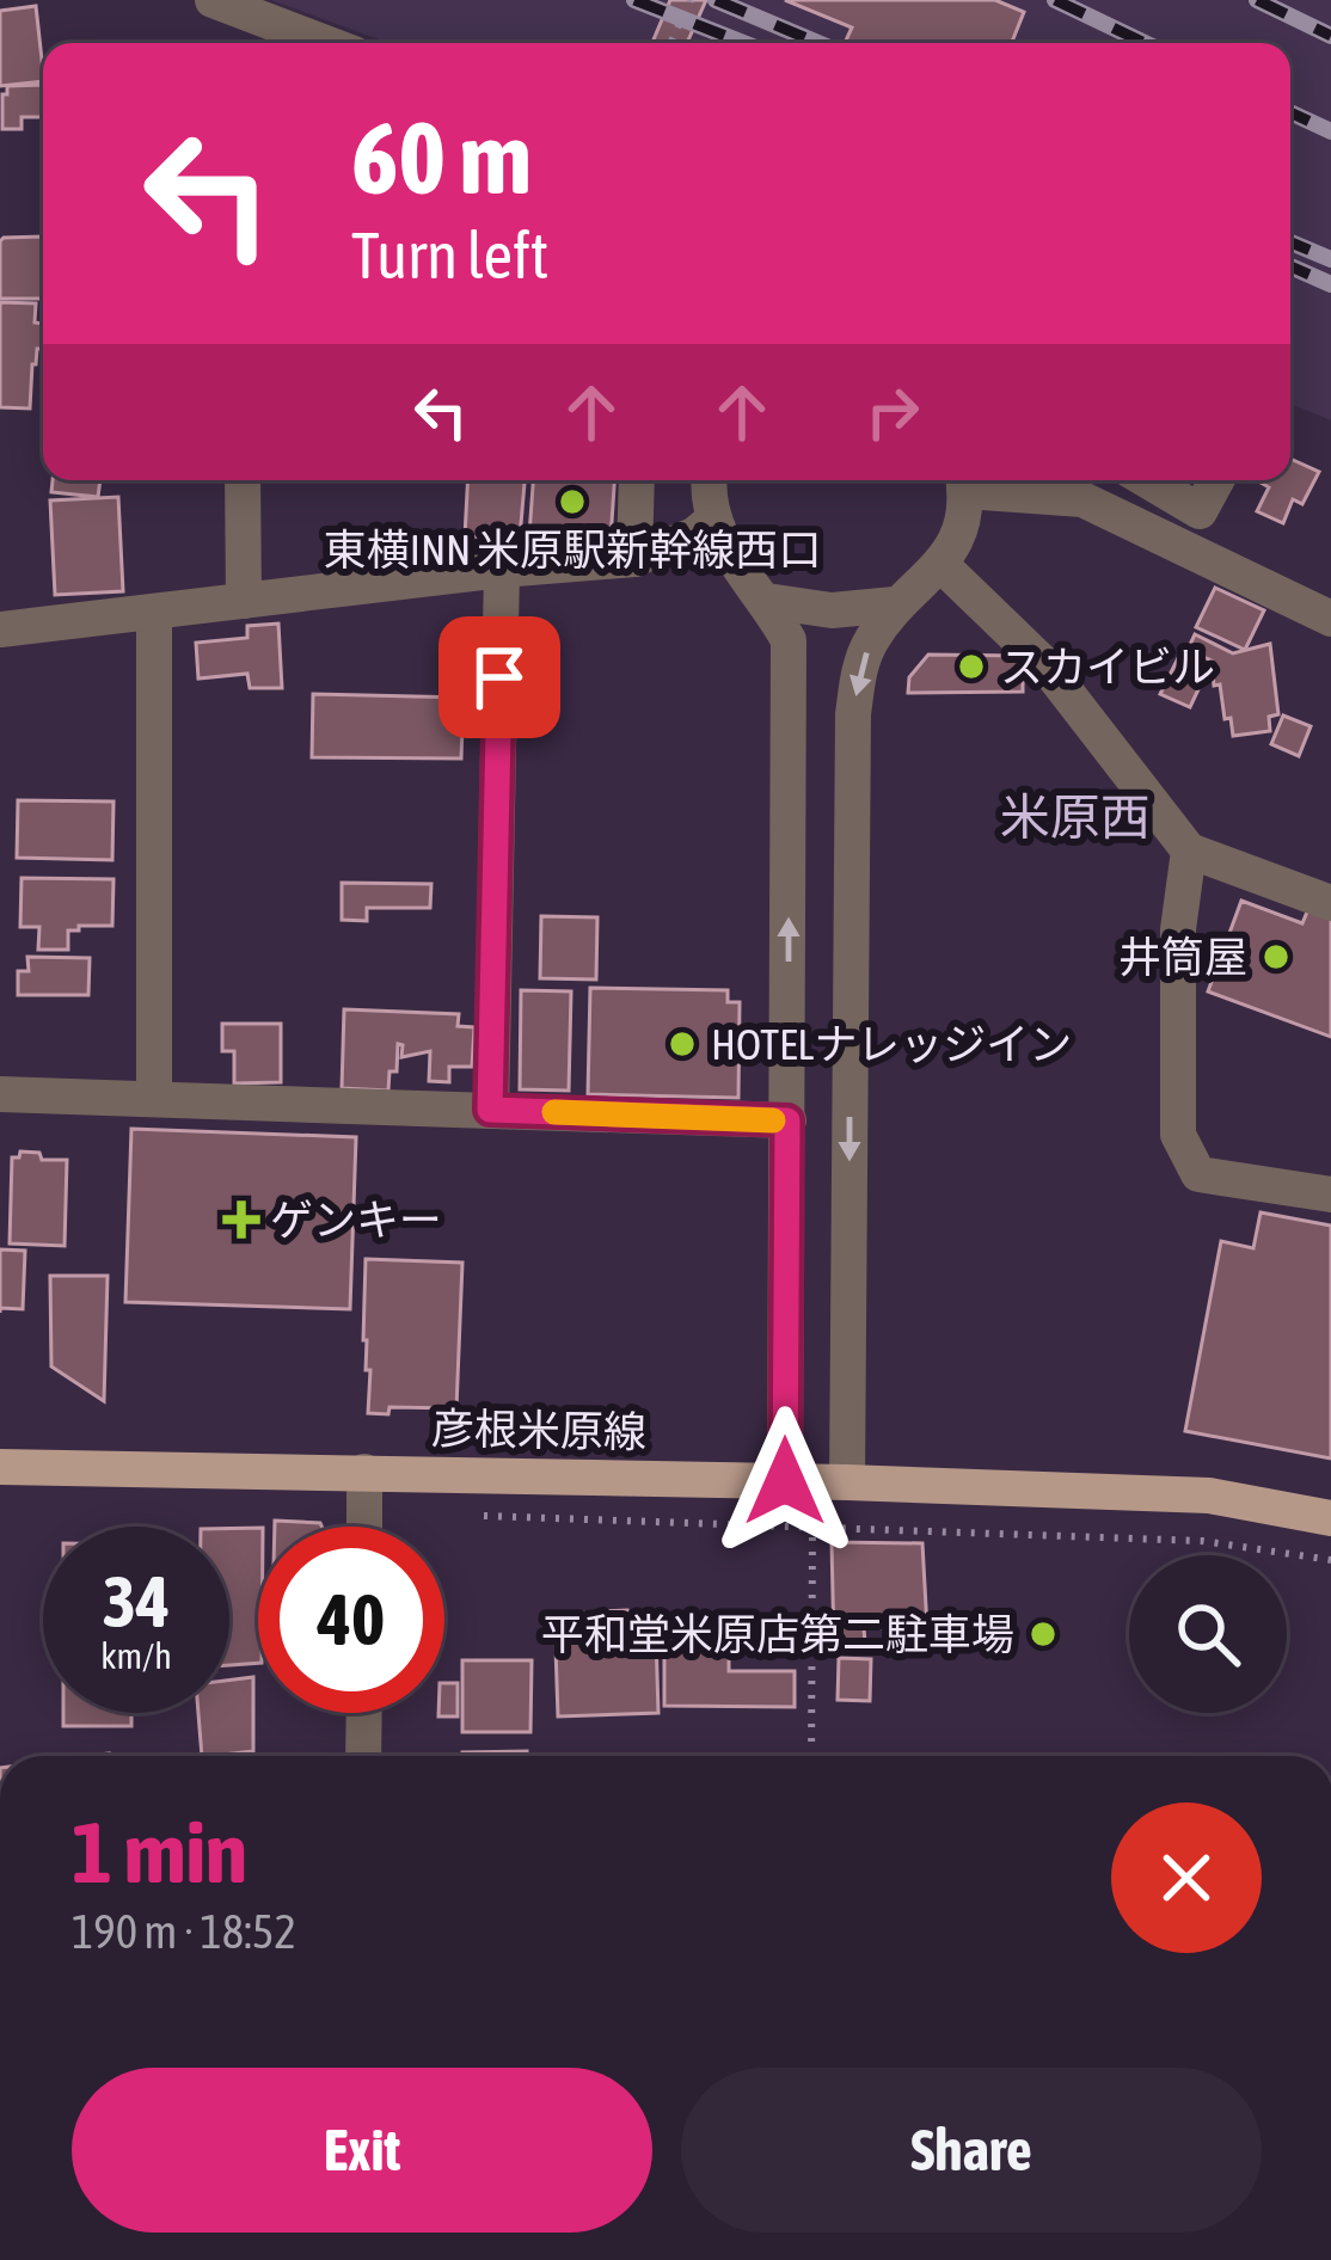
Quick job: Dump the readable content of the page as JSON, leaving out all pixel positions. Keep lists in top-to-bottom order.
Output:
{
  "streets": {
    "main road": ["彦根米原線"]
  },
  "districts": ["米原西"],
  "places": {
    "other": [
      "東横INN 米原駅新幹線西口",
      "スカイビル",
      "井筒屋",
      "HOTELナレッジイン",
      "平和堂米原店第二駐車場"
    ],
    "health": ["ゲンキー"]
  },
  "page": {
    "turn": ["60 m", "Turn left"],
    "speed": "34 km/h",
    "limit": "40",
    "heading": ["1 min", "190 m · 18:52"],
    "buttons": ["Exit", "Share"]
  }
}
